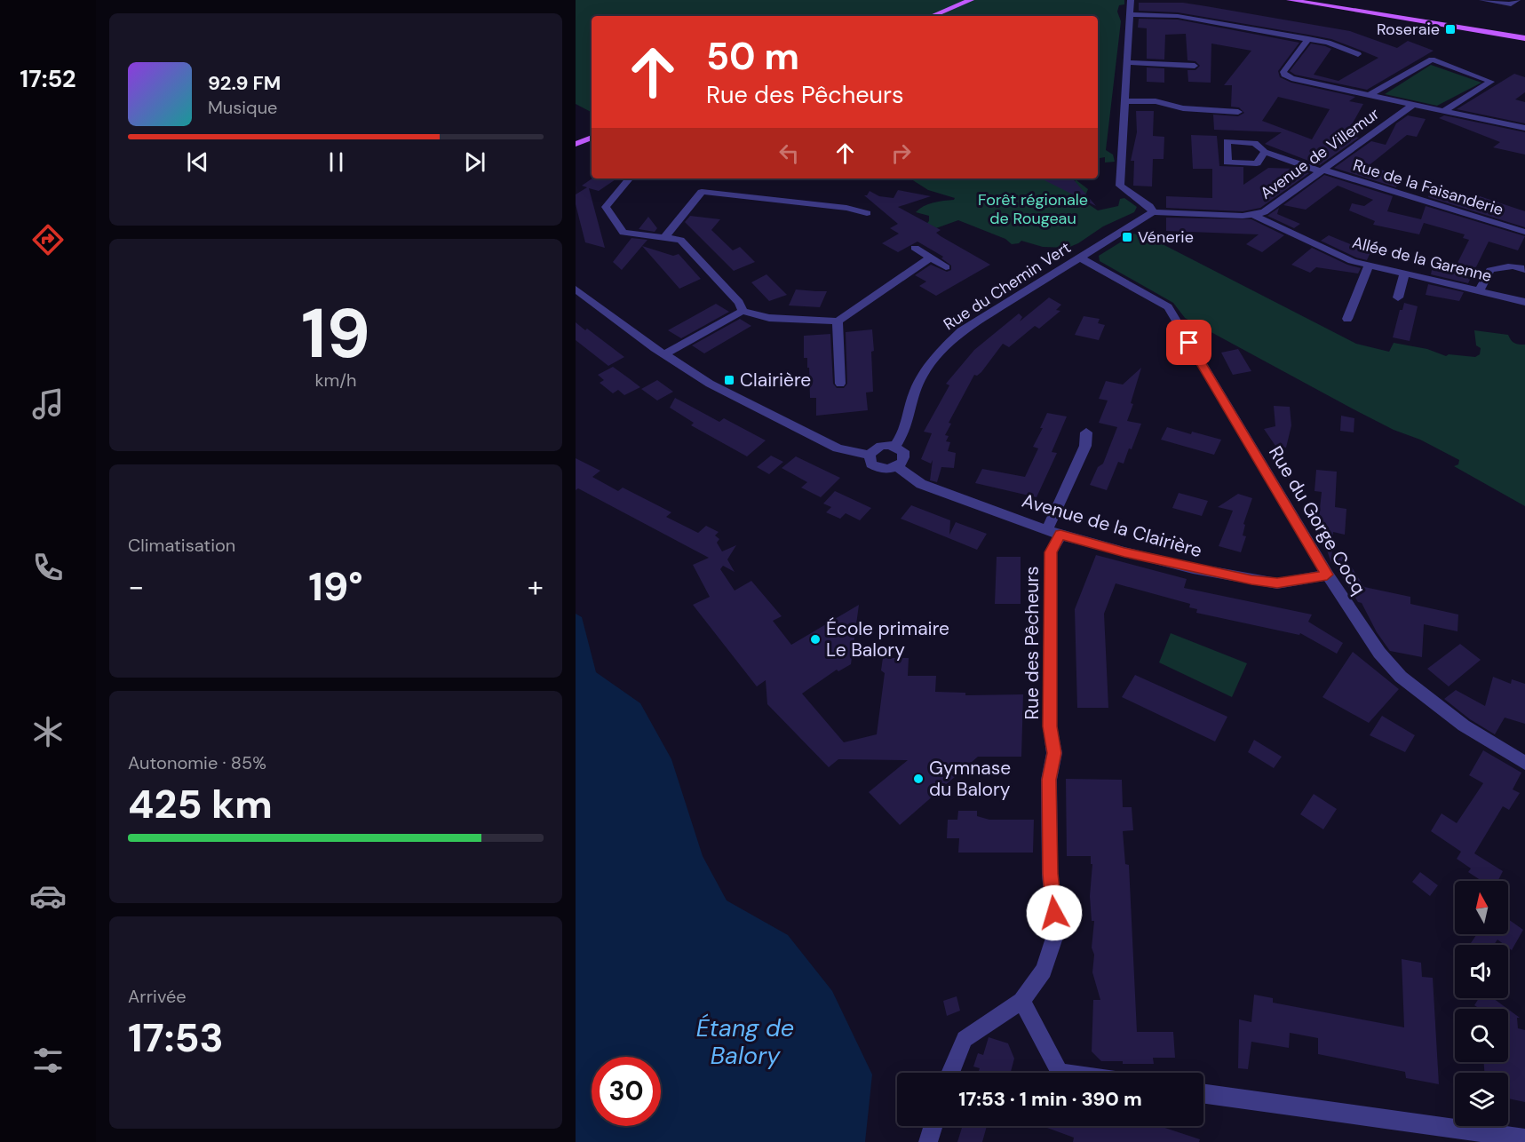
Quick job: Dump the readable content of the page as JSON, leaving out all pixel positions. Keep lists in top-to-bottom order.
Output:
{
  "streets": {
    "street": [
      "Avenue de Villemur",
      "Rue de la Faisanderie",
      "Allée de la Garenne",
      "Rue du Chemin Vert",
      "Rue du Gorge Cocq",
      "Avenue de la Clairière",
      "Rue des Pêcheurs"
    ]
  },
  "crossings": [
    ["Avenue de Villemur", "Rue de la Faisanderie"],
    ["Avenue de Villemur", "Allée de la Garenne"],
    ["Avenue de Villemur", "Rue du Chemin Vert"],
    ["Rue du Chemin Vert", "Rue du Gorge Cocq"],
    ["Rue du Chemin Vert", "Avenue de la Clairière"],
    ["Rue du Gorge Cocq", "Avenue de la Clairière"],
    ["Avenue de la Clairière", "Rue des Pêcheurs"]
  ],
  "water": ["Étang de Balory"],
  "parks": ["Forêt régionale de Rougeau"],
  "places": {
    "transit": ["Roseraie", "Vénerie", "Clairière"],
    "other": ["École primaire Le Balory", "Gymnase du Balory"]
  },
  "north": "top",
  "page": {
    "tabs": "17:52",
    "turn": ["50 m", "Rue des Pêcheurs"],
    "song": ["92.9 FM", "Musique"],
    "tile": [
      ["19", "km/h"],
      "Climatisation",
      ["Autonomie · 85%", "425 km"],
      ["Arrivée", "17:53"]
    ],
    "heat": ["−", "19°", "+"],
    "limit": "30",
    "trip": "17:53 · 1 min · 390 m"
  }
}
